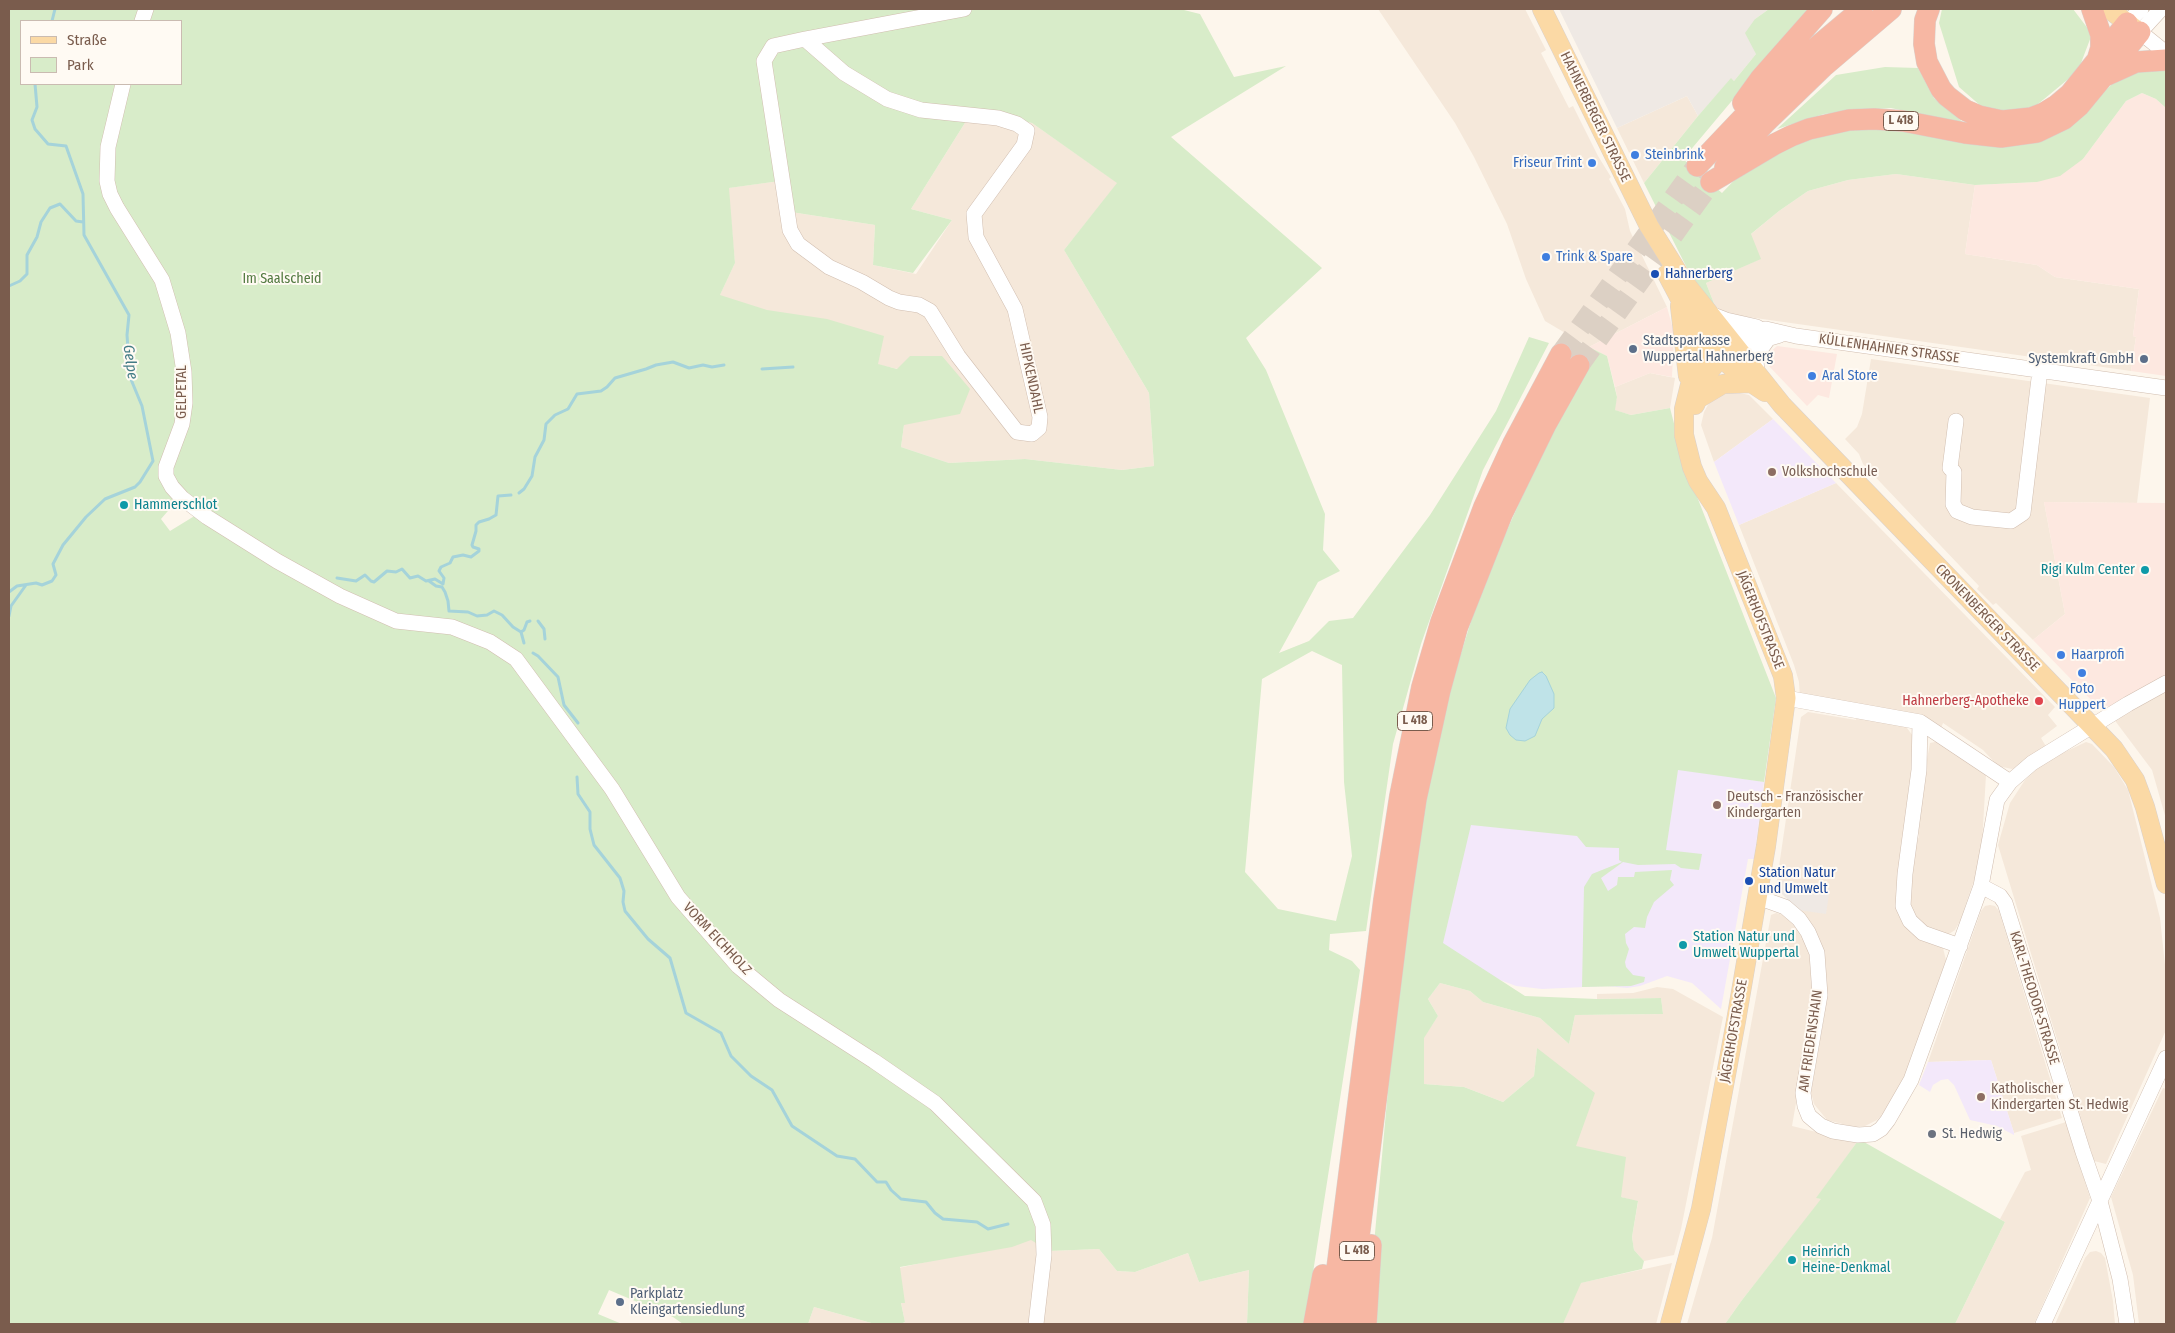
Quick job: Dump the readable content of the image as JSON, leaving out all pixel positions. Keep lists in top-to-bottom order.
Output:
{
  "streets": {
    "highway": ["L 418"],
    "main road": ["HAHNERBERGER STRASSE", "CRONENBERGER STRASSE", "JÄGERHOFSTRASSE"],
    "street": [
      "KÜLLENHAHNER STRASSE",
      "HIPKENDAHL",
      "GELPETAL",
      "VORM EICHHOLZ",
      "KARL-THEODOR-STRASSE",
      "AM FRIEDENSHAIN"
    ]
  },
  "crossings": [
    ["HAHNERBERGER STRASSE", "CRONENBERGER STRASSE"],
    ["HAHNERBERGER STRASSE", "JÄGERHOFSTRASSE"],
    ["GELPETAL", "VORM EICHHOLZ"],
    ["CRONENBERGER STRASSE", "JÄGERHOFSTRASSE"],
    ["CRONENBERGER STRASSE", "AM FRIEDENSHAIN"],
    ["JÄGERHOFSTRASSE", "AM FRIEDENSHAIN"],
    ["KARL-THEODOR-STRASSE", "AM FRIEDENSHAIN"]
  ],
  "water": ["Gelpe"],
  "parks": ["Im Saalscheid"],
  "places": [
    "Steinbrink",
    "Friseur Trint",
    "Trink & Spare",
    "Hahnerberg",
    "Stadtsparkasse Wuppertal Hahnerberg",
    "Systemkraft GmbH",
    "Aral Store",
    "Volkshochschule",
    "Hammerschlot",
    "Rigi Kulm Center",
    "Haarprofi",
    "Foto Huppert",
    "Hahnerberg-Apotheke",
    "Deutsch - Französischer Kindergarten",
    "Station Natur und Umwelt",
    "Station Natur und Umwelt Wuppertal",
    "Katholischer Kindergarten St. Hedwig",
    "St. Hedwig",
    "Heinrich Heine-Denkmal",
    "Parkplatz Kleingartensiedlung"
  ],
  "legend": ["Straße", "Park"]
}
